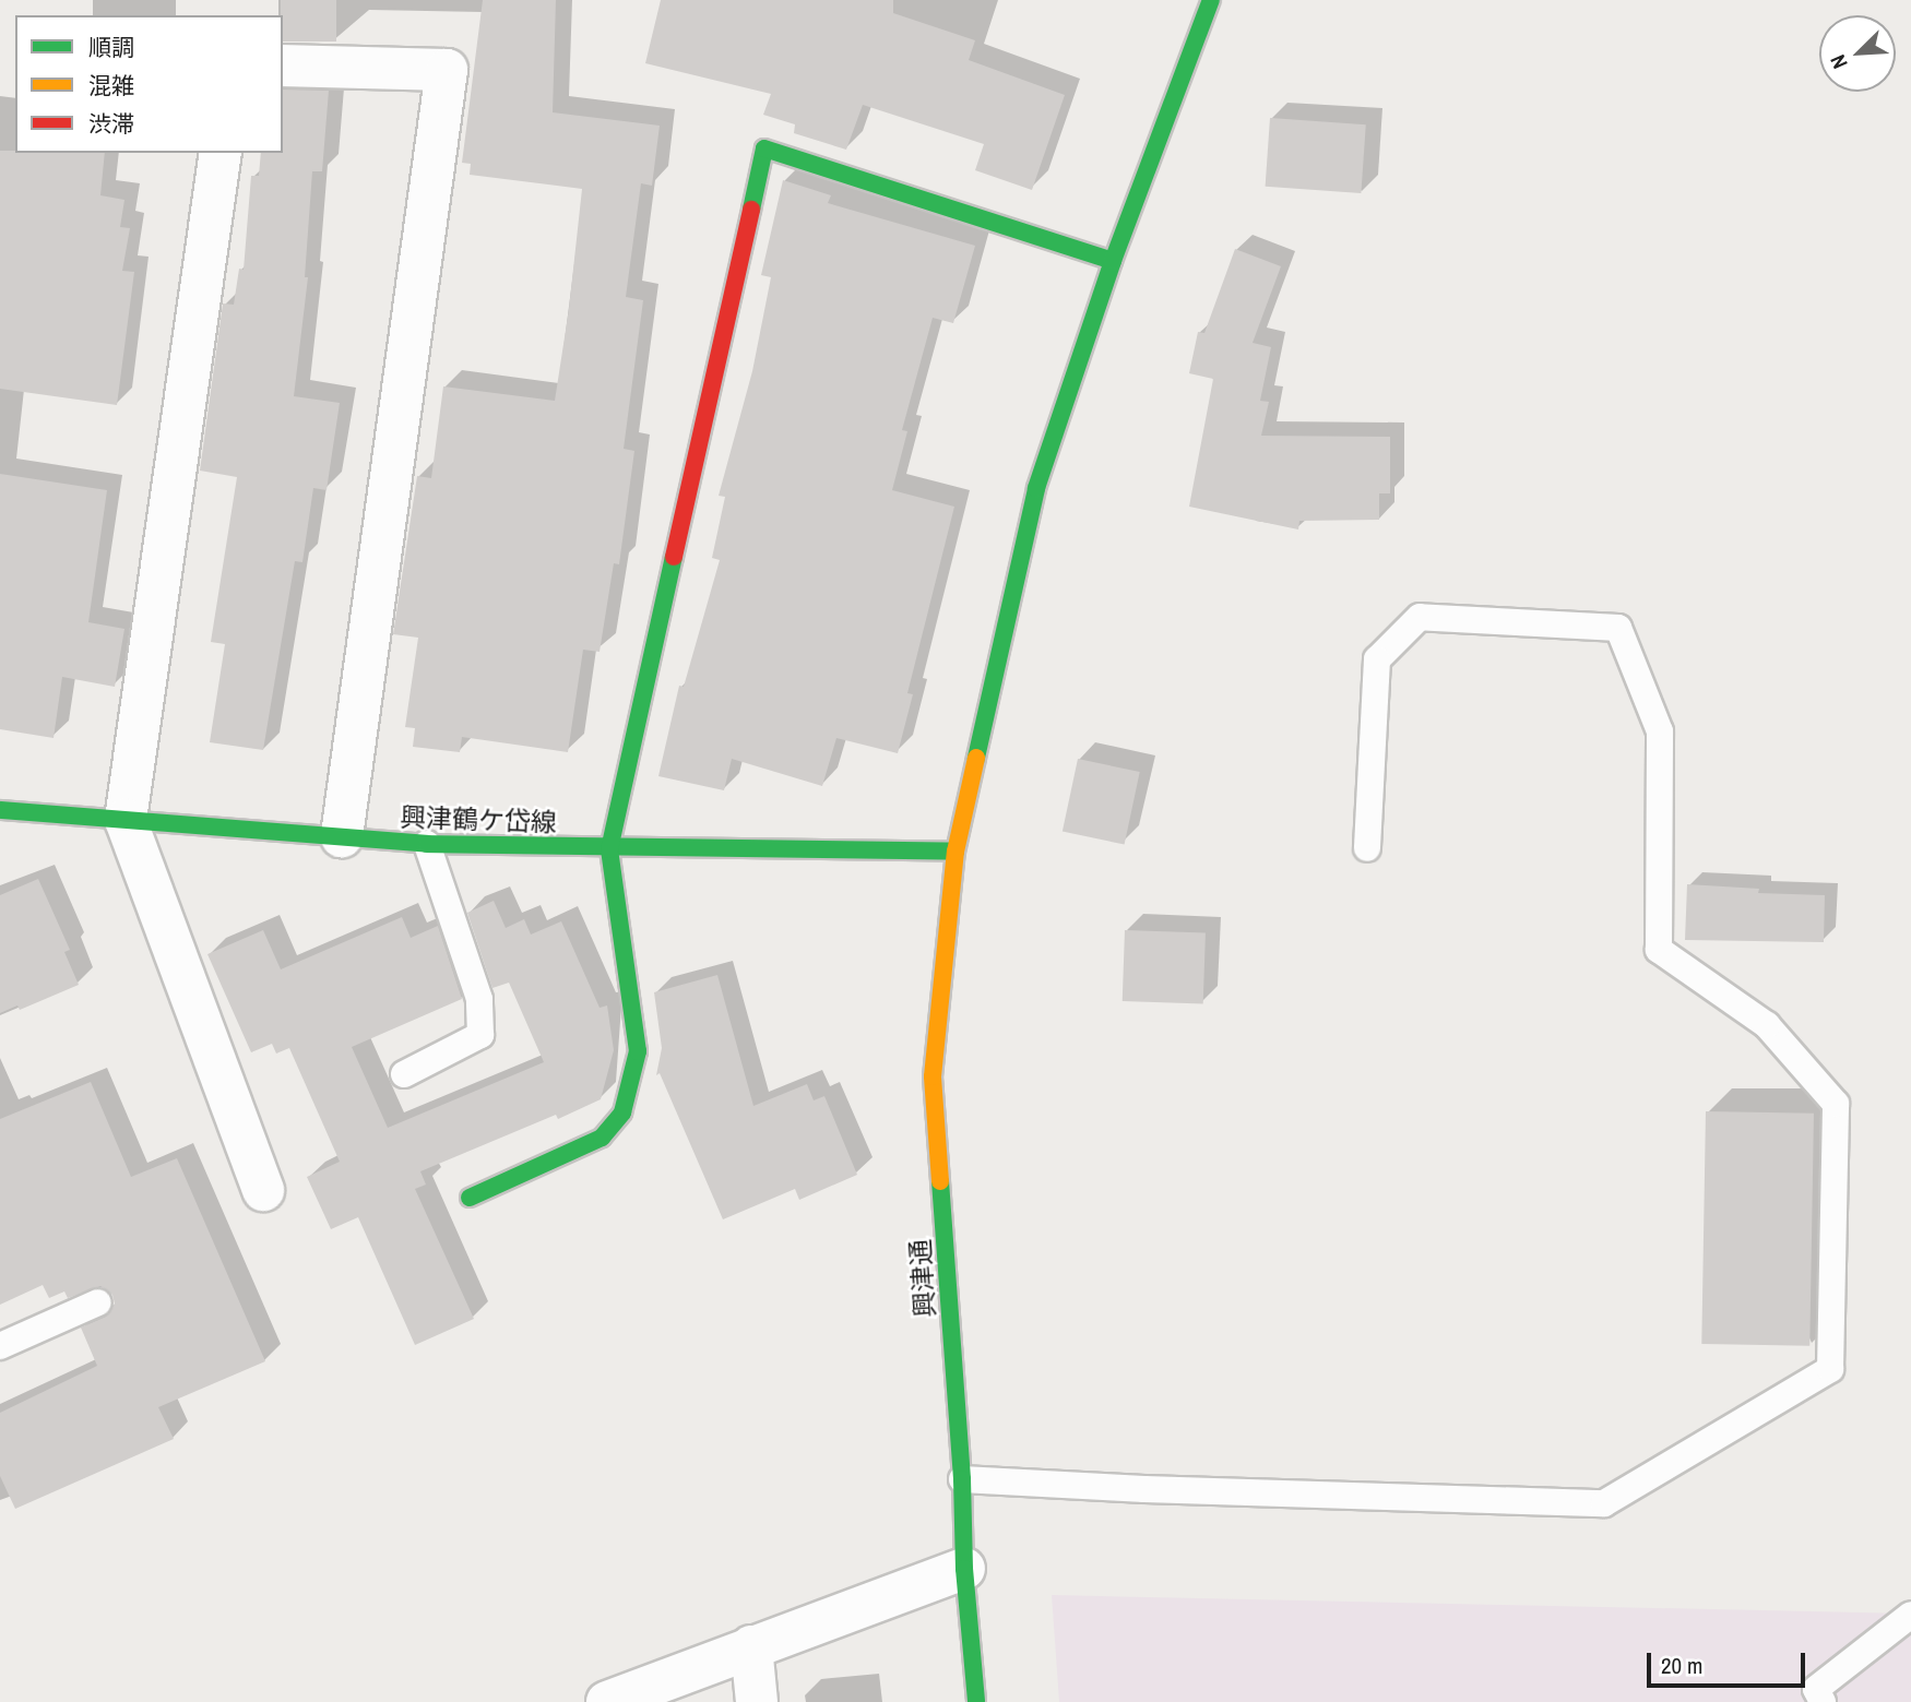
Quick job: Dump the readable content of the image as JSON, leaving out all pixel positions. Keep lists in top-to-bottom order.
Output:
{
  "streets": {
    "street": ["興津鶴ケ岱線", "興津通"]
  },
  "crossings": [
    ["興津鶴ケ岱線", "興津通"]
  ],
  "legend": ["順調", "混雑", "渋滞"],
  "scale_bar": "20 m",
  "north": "bottom left"
}
